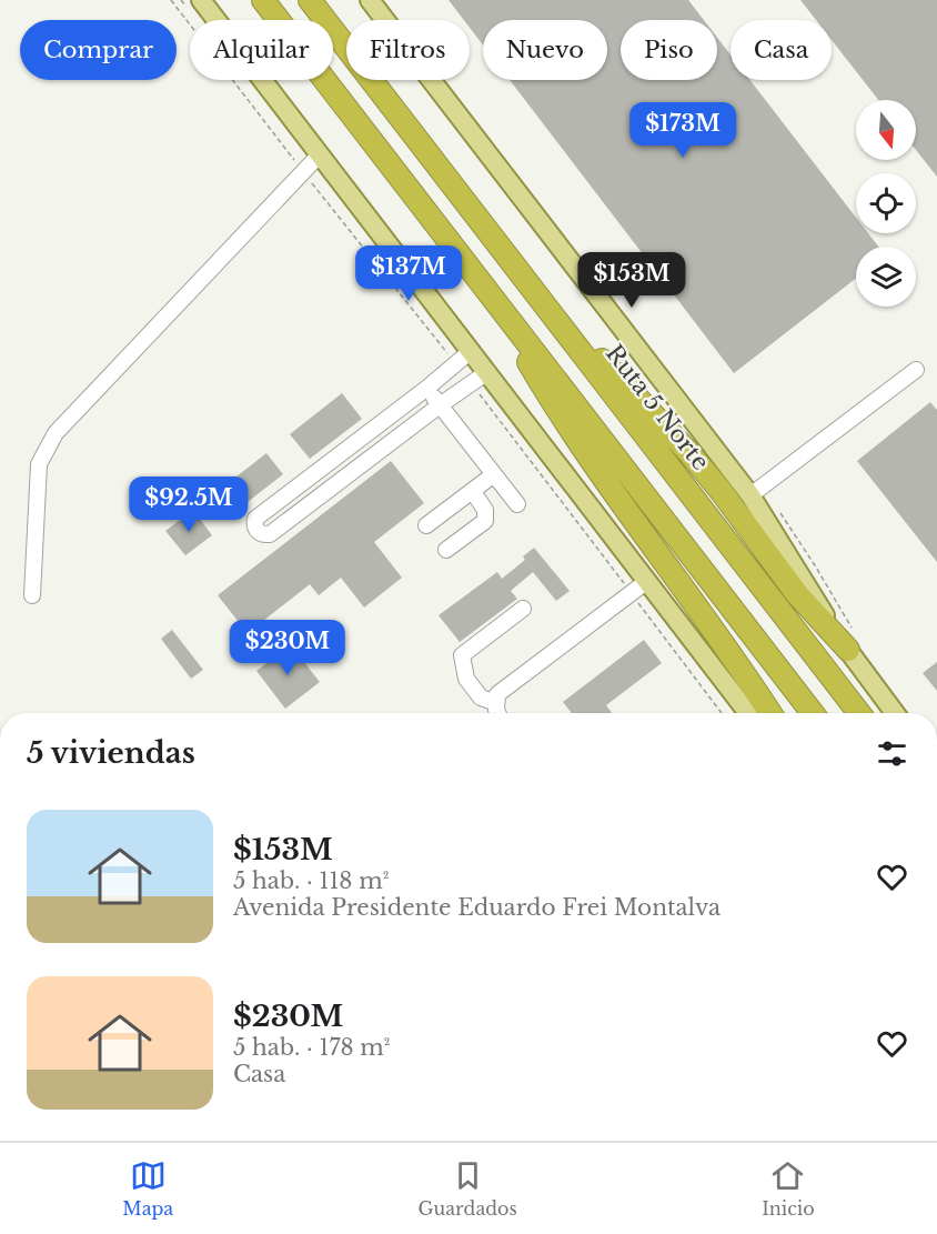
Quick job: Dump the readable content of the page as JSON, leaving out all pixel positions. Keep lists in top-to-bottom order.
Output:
{
  "streets": {
    "highway": ["Ruta 5 Norte"]
  },
  "north": "bottom",
  "page": {
    "chip": [
      "Comprar",
      "Alquilar",
      "Filtros",
      "Nuevo",
      "Piso",
      "Casa"
    ],
    "price": [
      "$173M",
      "$137M",
      "$153M",
      "$92.5M",
      "$230M"
    ],
    "heading": "5 viviendas",
    "list": [
      {
        "name": "$153M",
        "note": "5 hab. · 118 m² · Avenida Presidente Eduardo Frei Montalva"
      },
      {
        "name": "$230M",
        "note": "5 hab. · 178 m² · Casa"
      }
    ],
    "tabs": ["Mapa", "Guardados", "Inicio"]
  }
}
